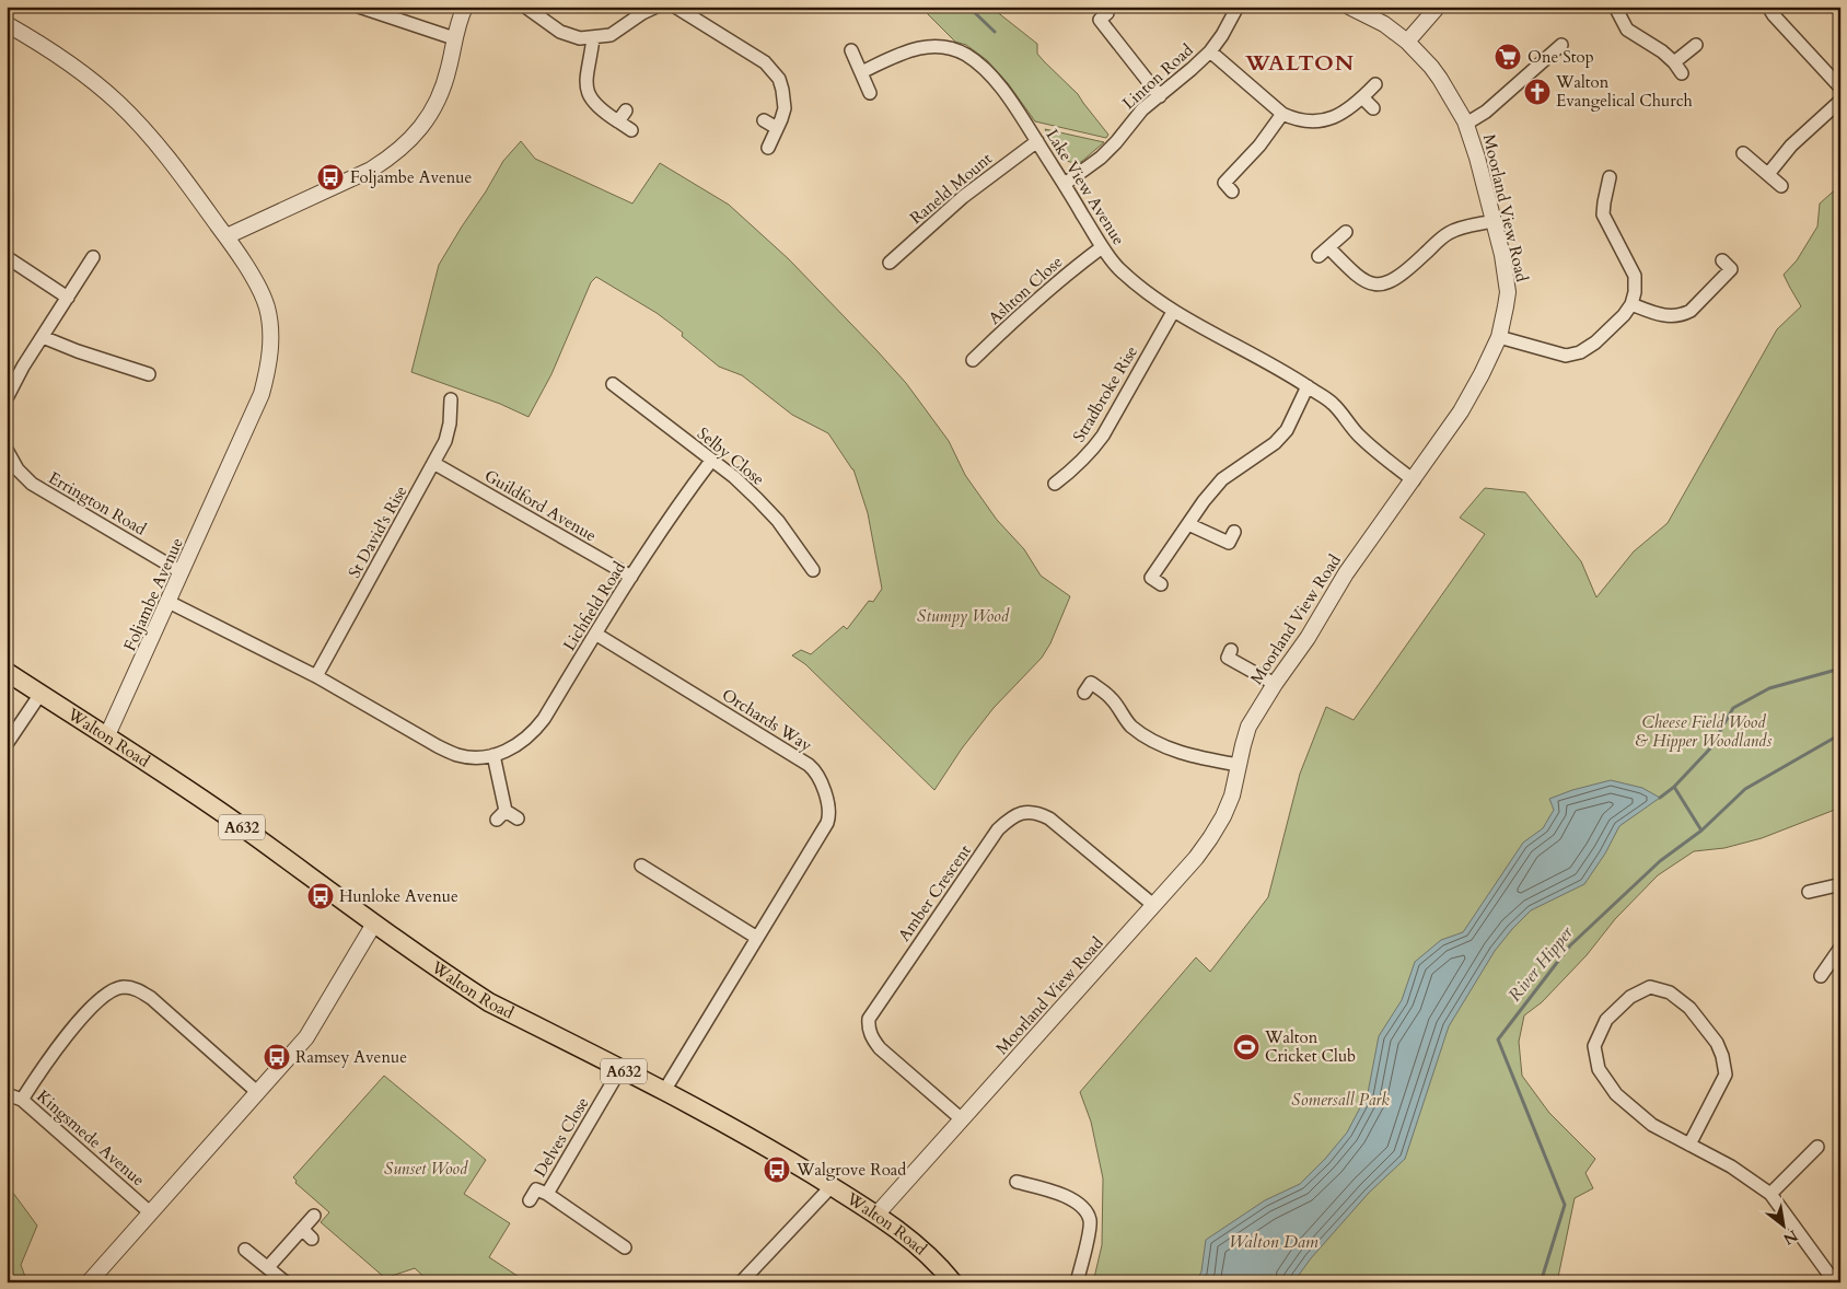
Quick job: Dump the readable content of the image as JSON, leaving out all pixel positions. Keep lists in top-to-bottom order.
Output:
{
  "streets": {
    "main road": ["Walton Road", "A632"],
    "street": [
      "Linton Road",
      "Lake View Avenue",
      "Raneld Mount",
      "Moorland View Road",
      "Ashton Close",
      "Stradbroke Rise",
      "Selby Close",
      "Errington Road",
      "Guildford Avenue",
      "St David's Rise",
      "Foljambe Avenue",
      "Lichfield Road",
      "Orchards Way",
      "Amber Crescent",
      "Delves Close",
      "Kingsmede Avenue"
    ]
  },
  "crossings": [
    ["Linton Road", "Lake View Avenue"],
    ["Lake View Avenue", "Raneld Mount"],
    ["Lake View Avenue", "Moorland View Road"],
    ["Lake View Avenue", "Ashton Close"],
    ["Lake View Avenue", "Stradbroke Rise"],
    ["Moorland View Road", "Walton Road"],
    ["Moorland View Road", "Amber Crescent"],
    ["Selby Close", "Lichfield Road"],
    ["Errington Road", "Foljambe Avenue"],
    ["Guildford Avenue", "St David's Rise"],
    ["Guildford Avenue", "Lichfield Road"],
    ["St David's Rise", "Lichfield Road"],
    ["Foljambe Avenue", "Lichfield Road"],
    ["Foljambe Avenue", "Walton Road"],
    ["Lichfield Road", "Orchards Way"],
    ["Orchards Way", "Walton Road"],
    ["Walton Road", "Delves Close"]
  ],
  "districts": ["WALTON"],
  "water": ["River Hipper", "Walton Dam"],
  "parks": [
    "Stumpy Wood",
    "Cheese Field Wood & Hipper Woodlands",
    "Somersall Park",
    "Sunset Wood"
  ],
  "places": {
    "supermarket": ["One Stop"],
    "church": ["Walton Evangelical Church"],
    "bus stop": [
      "Foljambe Avenue",
      "Hunloke Avenue",
      "Ramsey Avenue",
      "Walgrove Road"
    ],
    "sports": ["Walton Cricket Club"]
  },
  "north": "bottom right"
}
